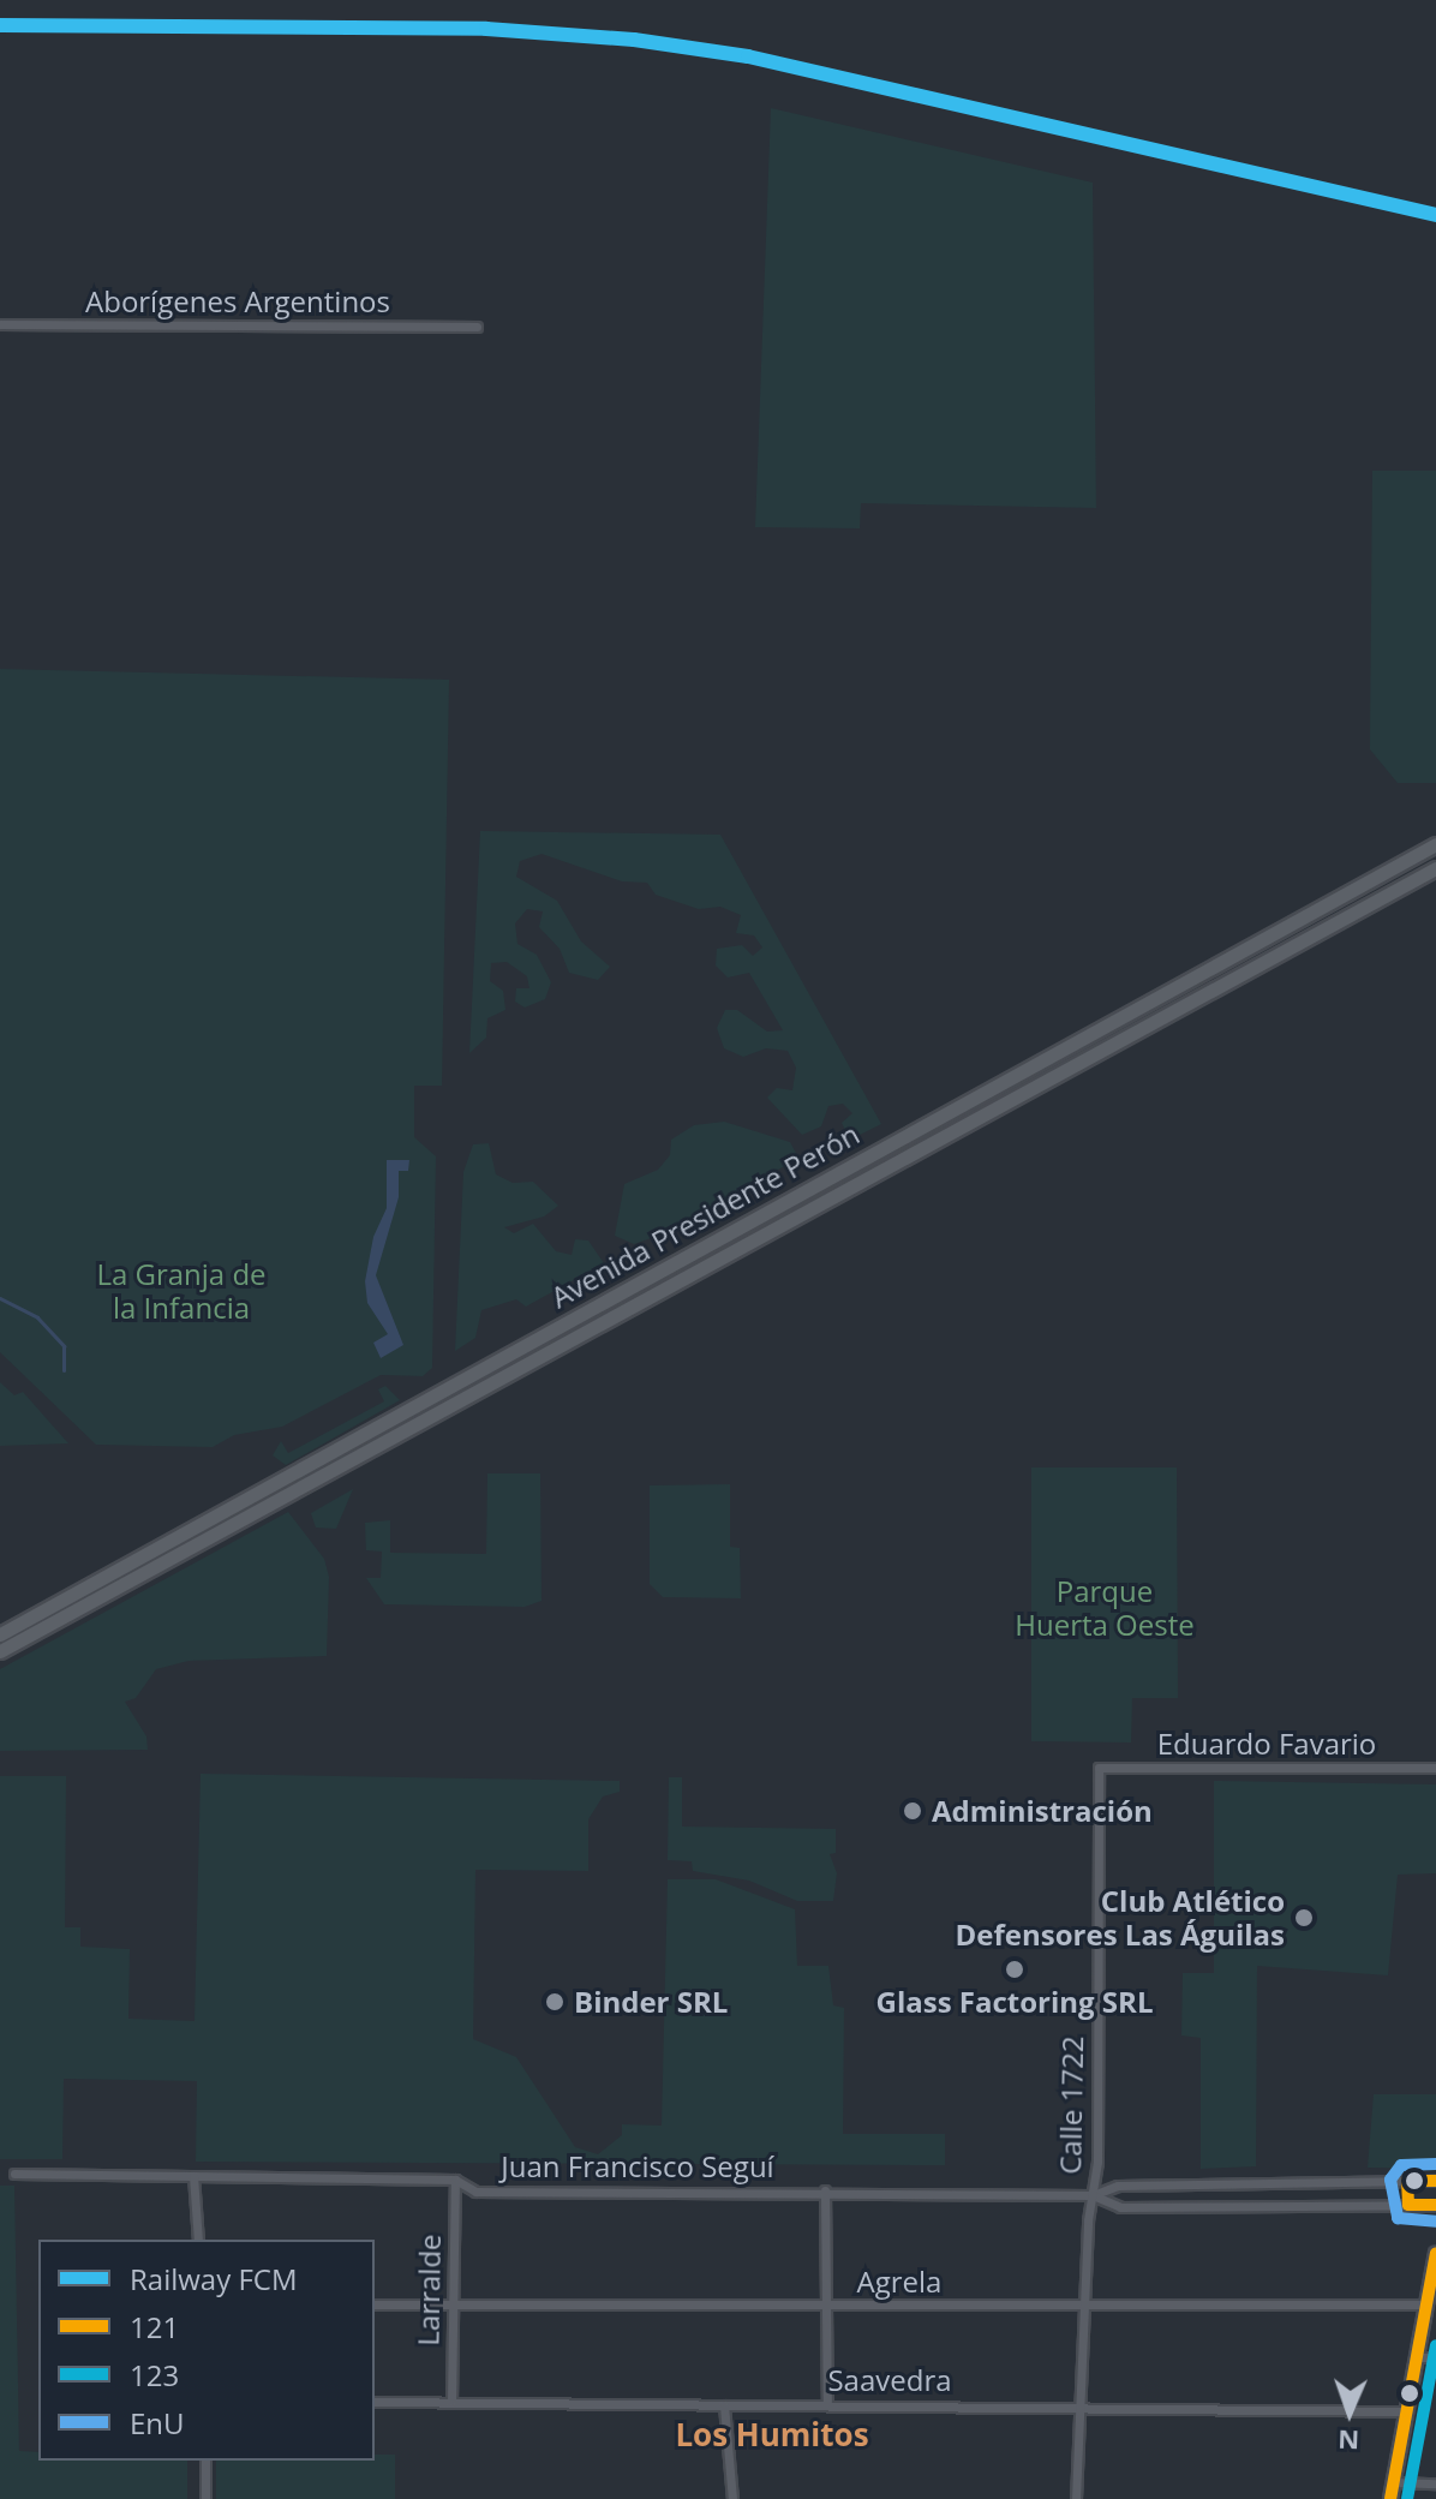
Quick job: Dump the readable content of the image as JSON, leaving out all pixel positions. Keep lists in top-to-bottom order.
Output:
{
  "streets": {
    "main road": ["Avenida Presidente Perón"],
    "street": [
      "Aborígenes Argentinos",
      "Eduardo Favario",
      "Calle 1722",
      "Juan Francisco Seguí",
      "Agrela",
      "Larralde",
      "Saavedra"
    ]
  },
  "crossings": [
    ["Eduardo Favario", "Calle 1722"],
    ["Calle 1722", "Juan Francisco Seguí"],
    ["Calle 1722", "Agrela"],
    ["Calle 1722", "Saavedra"],
    ["Juan Francisco Seguí", "Larralde"],
    ["Agrela", "Larralde"],
    ["Larralde", "Saavedra"]
  ],
  "districts": ["Los Humitos"],
  "parks": ["La Granja de la Infancia", "Parque Huerta Oeste"],
  "places": [
    "Administración",
    "Club Atlético Defensores Las Águilas",
    "Glass Factoring SRL",
    "Binder SRL"
  ],
  "lines": [
    "rail line FCM",
    "transit line EnU",
    "transit line 121",
    "transit line 123"
  ],
  "legend": [
    "Railway FCM",
    "121",
    "123",
    "EnU"
  ],
  "north": "bottom"
}
